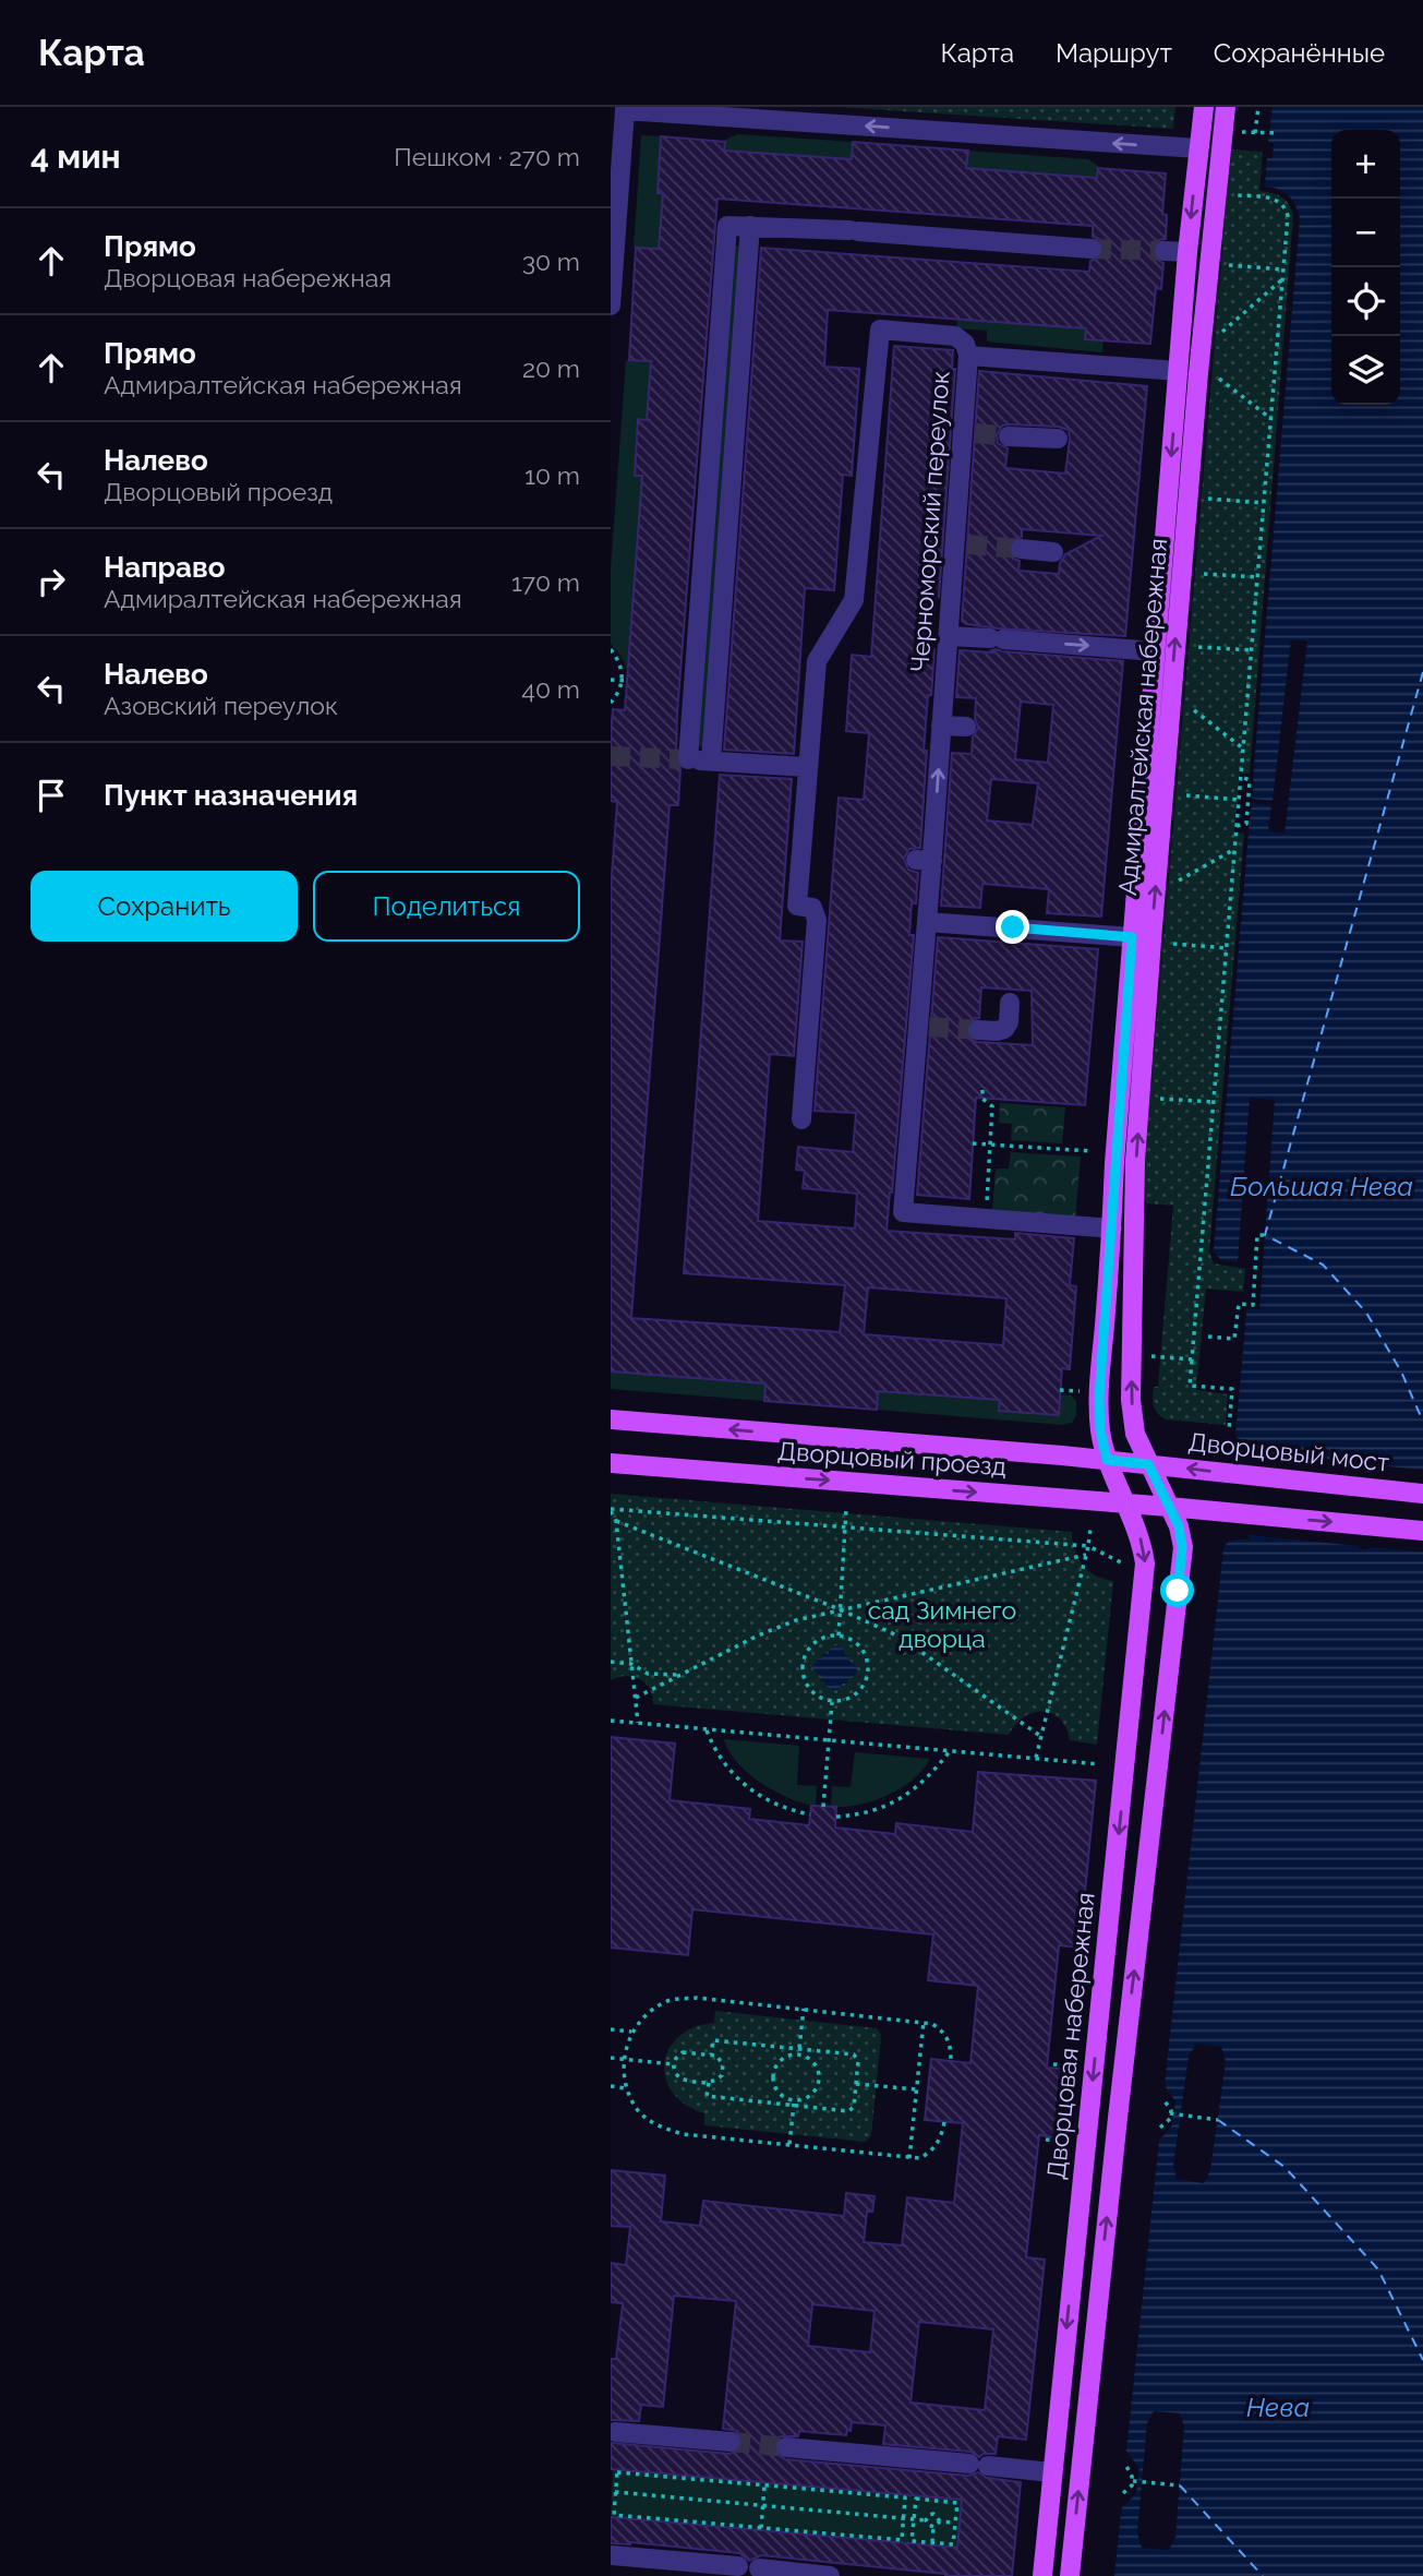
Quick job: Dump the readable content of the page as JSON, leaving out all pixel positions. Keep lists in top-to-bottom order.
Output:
{
  "streets": {
    "main road": [
      "Адмиралтейская набережная",
      "Дворцовый мост",
      "Дворцовый проезд",
      "Дворцовая набережная"
    ],
    "street": ["Черноморский переулок"]
  },
  "crossings": [
    ["Черноморский переулок", "Адмиралтейская набережная"],
    ["Адмиралтейская набережная", "Дворцовый мост"],
    ["Адмиралтейская набережная", "Дворцовый проезд"],
    ["Адмиралтейская набережная", "Дворцовая набережная"],
    ["Дворцовый мост", "Дворцовый проезд"],
    ["Дворцовый проезд", "Дворцовая набережная"]
  ],
  "water": ["Большая Нева", "Нева"],
  "parks": ["сад Зимнего дворца"],
  "page": {
    "header": "Карта",
    "nav": ["Карта", "Маршрут", "Сохранённые"],
    "heading": ["4 мин", "Пешком · 270 m"],
    "map_buttons": ["+", "−"],
    "list": [
      ["Прямо", "Дворцовая набережная", "30 m"],
      ["Прямо", "Адмиралтейская набережная", "20 m"],
      ["Налево", "Дворцовый проезд", "10 m"],
      ["Направо", "Адмиралтейская набережная", "170 m"],
      ["Налево", "Азовский переулок", "40 m"],
      "Пункт назначения"
    ],
    "buttons": ["Сохранить", "Поделиться"]
  }
}
